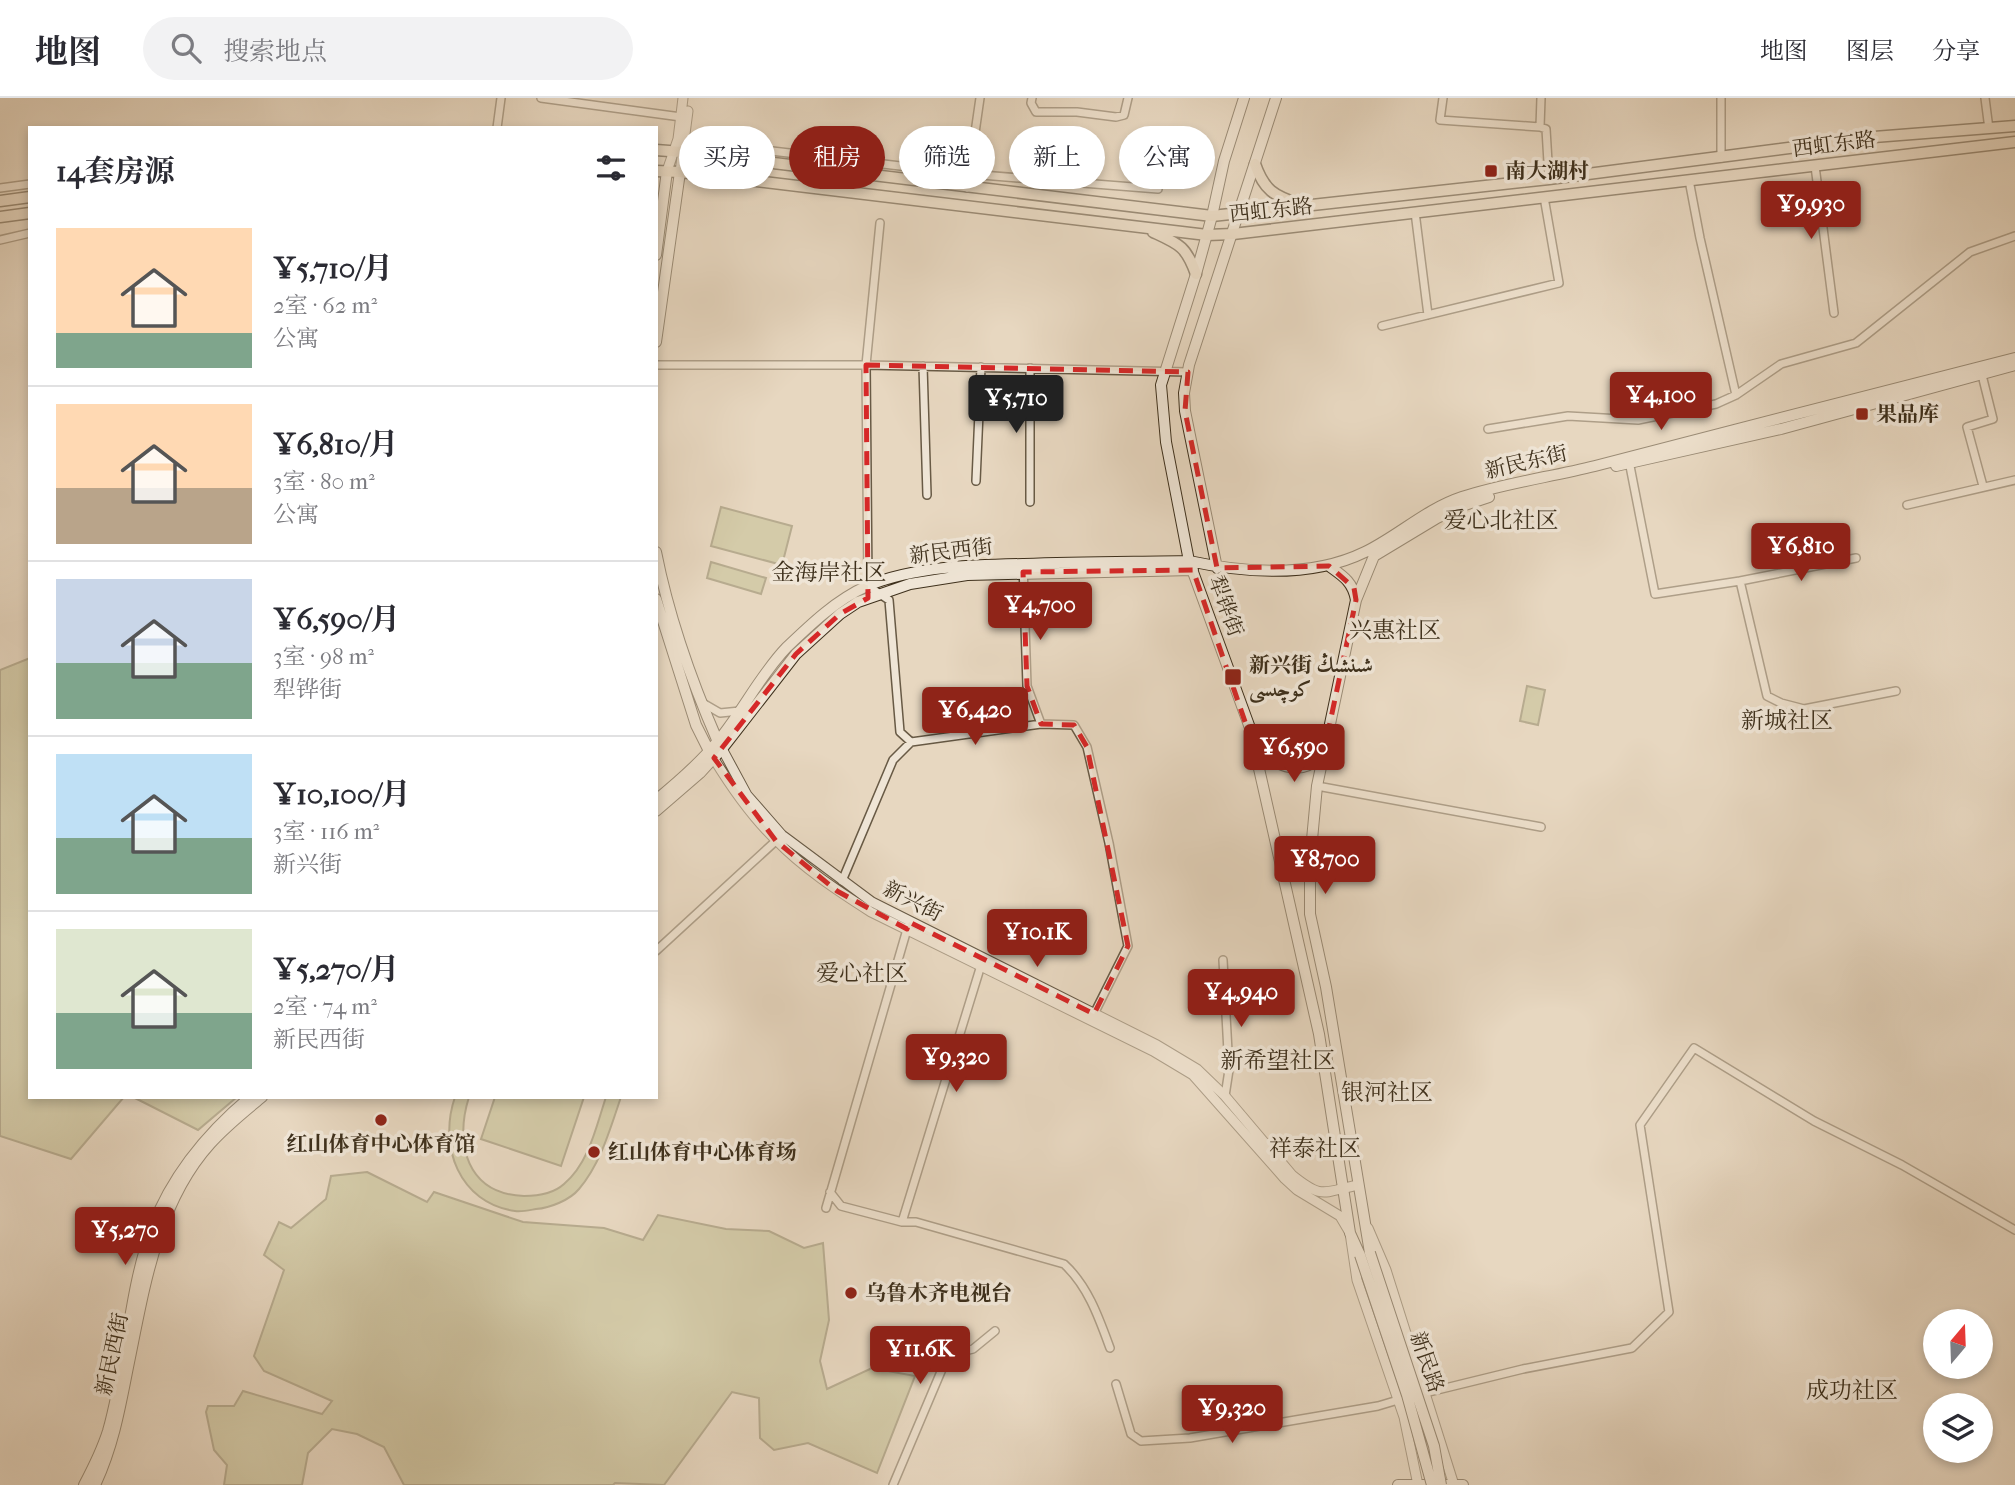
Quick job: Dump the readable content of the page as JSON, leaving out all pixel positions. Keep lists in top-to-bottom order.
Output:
{
  "streets": {
    "main road": [
      "西虹东路",
      "新民东街",
      "新民西街",
      "犁铧街",
      "新兴街",
      "新民路"
    ]
  },
  "crossings": [
    ["西虹东路", "犁铧街"],
    ["新民东街", "新民西街"],
    ["新民东街", "犁铧街"],
    ["新民西街", "犁铧街"],
    ["新民西街", "新兴街"],
    ["犁铧街", "新兴街"],
    ["犁铧街", "新民路"]
  ],
  "districts": [
    "爱心北社区",
    "金海岸社区",
    "兴惠社区",
    "新城社区",
    "爱心社区",
    "新希望社区",
    "银河社区",
    "祥泰社区",
    "成功社区"
  ],
  "places": {
    "transit": ["南大湖村", "果品库", "新兴街 شىنشىڭ كوچىسى"],
    "other": ["红山体育中心体育馆", "红山体育中心体育场", "乌鲁木齐电视台"]
  },
  "north": "top",
  "page": {
    "header": "地图",
    "search": "搜索地点",
    "nav": ["地图", "图层", "分享"],
    "chip": [
      "买房",
      "租房",
      "筛选",
      "新上",
      "公寓"
    ],
    "heading": "14套房源",
    "price": [
      "¥9,930",
      "¥4,100",
      "¥5,710",
      "¥6,810",
      "¥4,700",
      "¥6,420",
      "¥6,590",
      "¥8,700",
      "¥10.1K",
      "¥4,940",
      "¥9,320",
      "¥5,270",
      "¥11.6K",
      "¥9,320"
    ],
    "list": [
      {
        "name": "¥5,710/月",
        "note": "2室 · 62 m² · 公寓"
      },
      {
        "name": "¥6,810/月",
        "note": "3室 · 80 m² · 公寓"
      },
      {
        "name": "¥6,590/月",
        "note": "3室 · 98 m² · 犁铧街"
      },
      {
        "name": "¥10,100/月",
        "note": "3室 · 116 m² · 新兴街"
      },
      {
        "name": "¥5,270/月",
        "note": "2室 · 74 m² · 新民西街"
      }
    ]
  }
}
